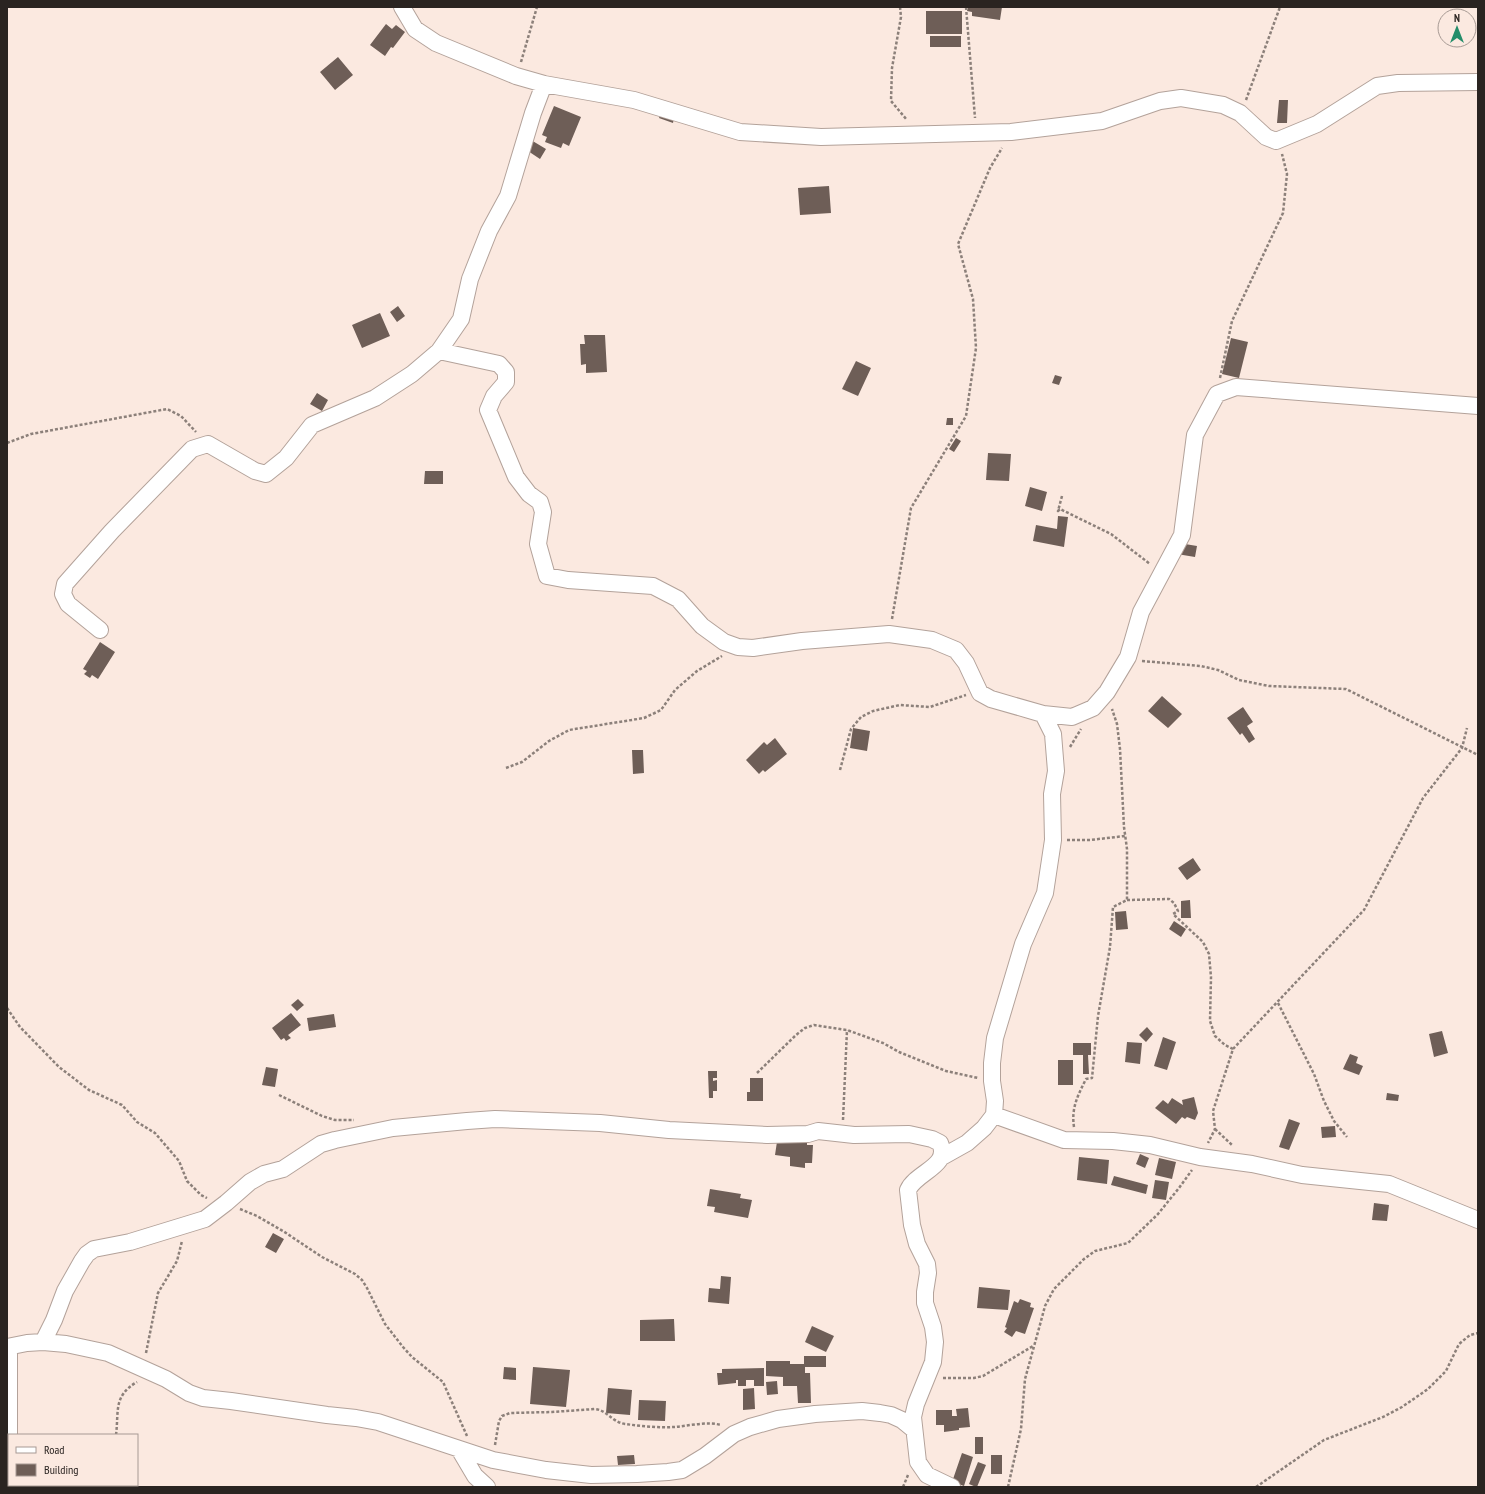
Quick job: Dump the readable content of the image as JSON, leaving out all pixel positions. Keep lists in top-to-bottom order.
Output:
{
  "legend": ["Road", "Building"],
  "north": "top"
}
